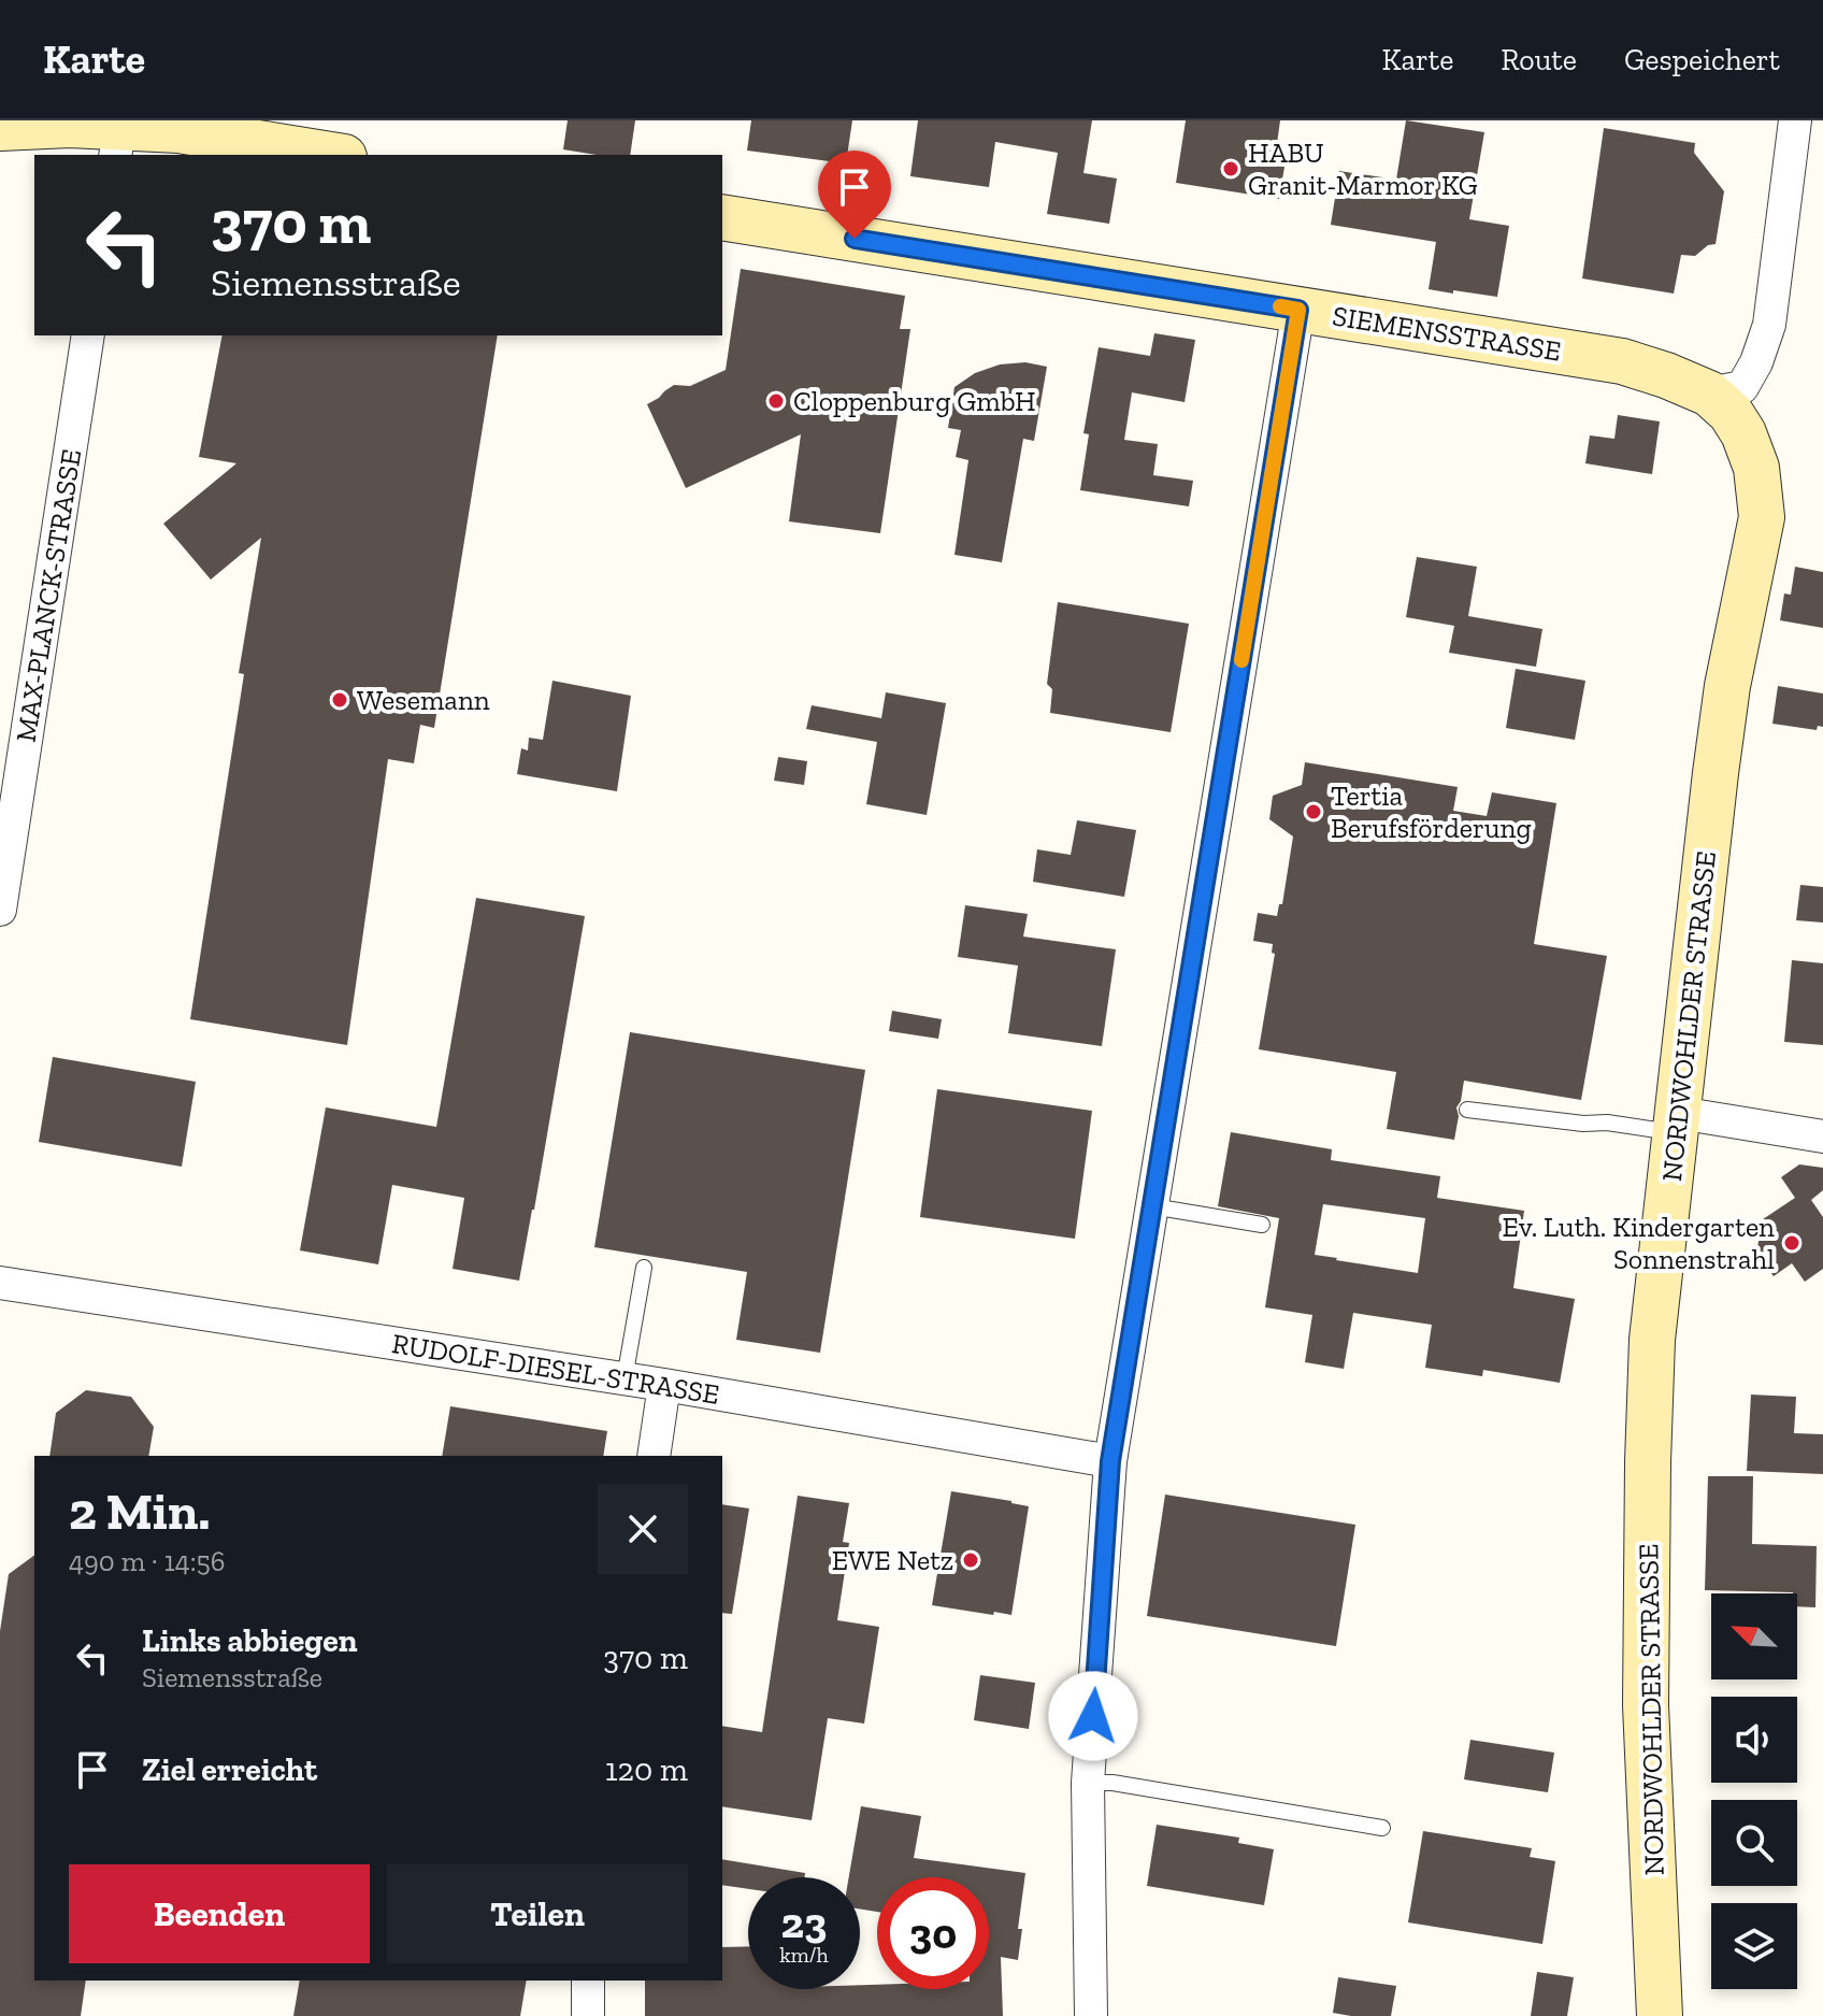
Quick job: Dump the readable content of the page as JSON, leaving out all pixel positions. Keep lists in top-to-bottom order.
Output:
{
  "streets": {
    "main road": ["SIEMENSSTRASSE", "NORDWOHLDER STRASSE"],
    "street": ["MAX-PLANCK-STRASSE", "RUDOLF-DIESEL-STRASSE"]
  },
  "crossings": [
    ["SIEMENSSTRASSE", "NORDWOHLDER STRASSE"]
  ],
  "places": [
    "HABU Granit-Marmor KG",
    "Cloppenburg GmbH",
    "Wesemann",
    "Tertia Berufsförderung",
    "Ev. Luth. Kindergarten Sonnenstrahl",
    "EWE Netz"
  ],
  "north": "top left",
  "page": {
    "header": "Karte",
    "nav": ["Karte", "Route", "Gespeichert"],
    "turn": ["370 m", "Siemensstraße"],
    "heading": ["2 Min.", "490 m · 14:56"],
    "list": [
      {
        "name": "Links abbiegen",
        "note": "Siemensstraße",
        "value": "370 m"
      },
      {
        "name": "Ziel erreicht",
        "value": "120 m"
      }
    ],
    "buttons": ["Beenden", "Teilen"],
    "speed": "23 km/h",
    "limit": "30"
  }
}
